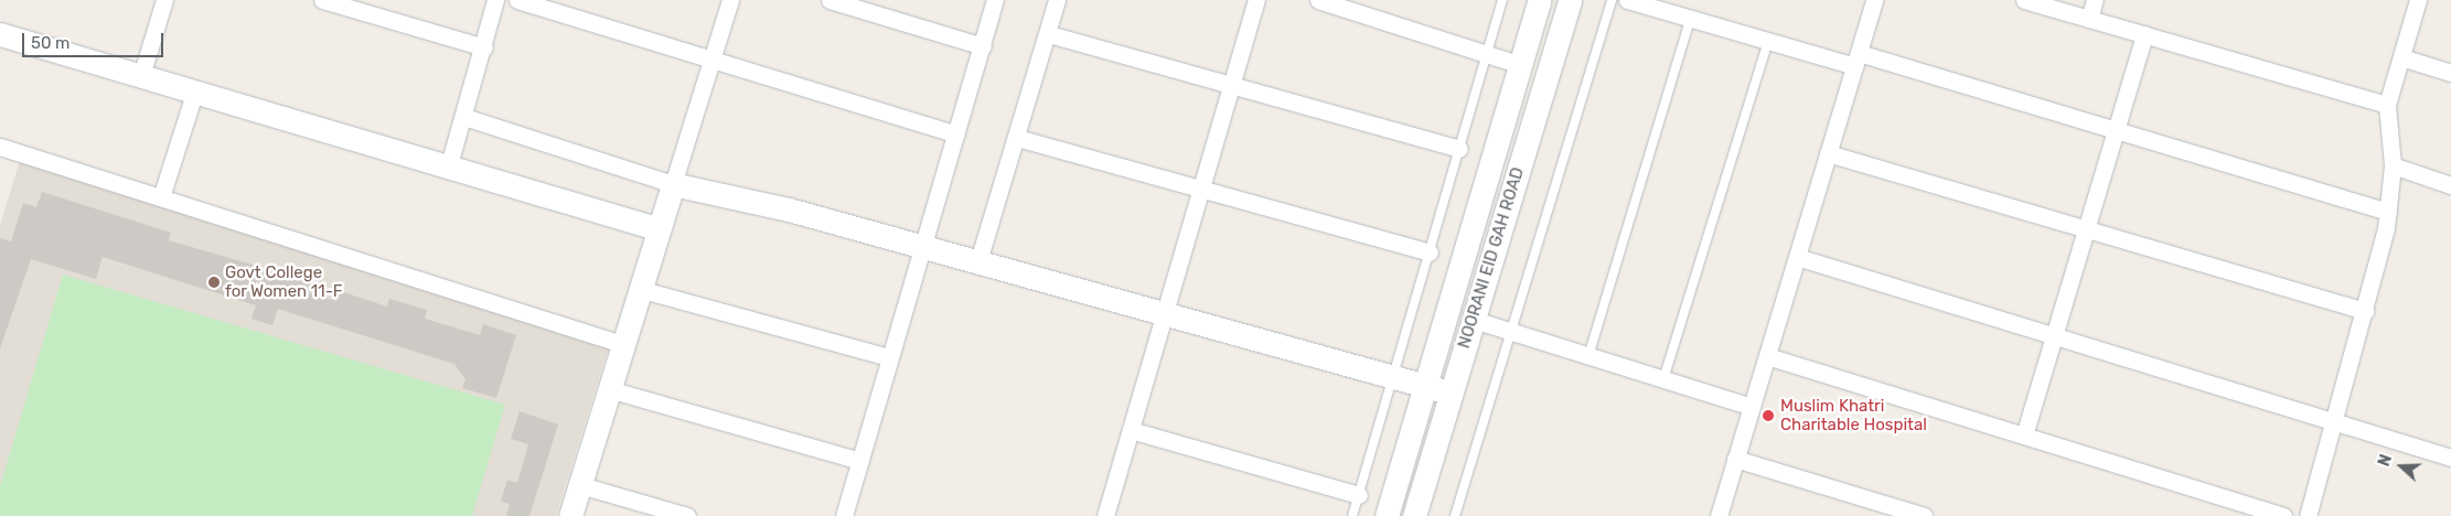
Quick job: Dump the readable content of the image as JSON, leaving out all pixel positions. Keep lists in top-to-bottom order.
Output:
{
  "streets": {
    "street": ["NOORANI EID GAH ROAD"]
  },
  "places": ["Govt College for Women 11-F", "Muslim Khatri Charitable Hospital"],
  "scale_bar": "50 m",
  "north": "left"
}
